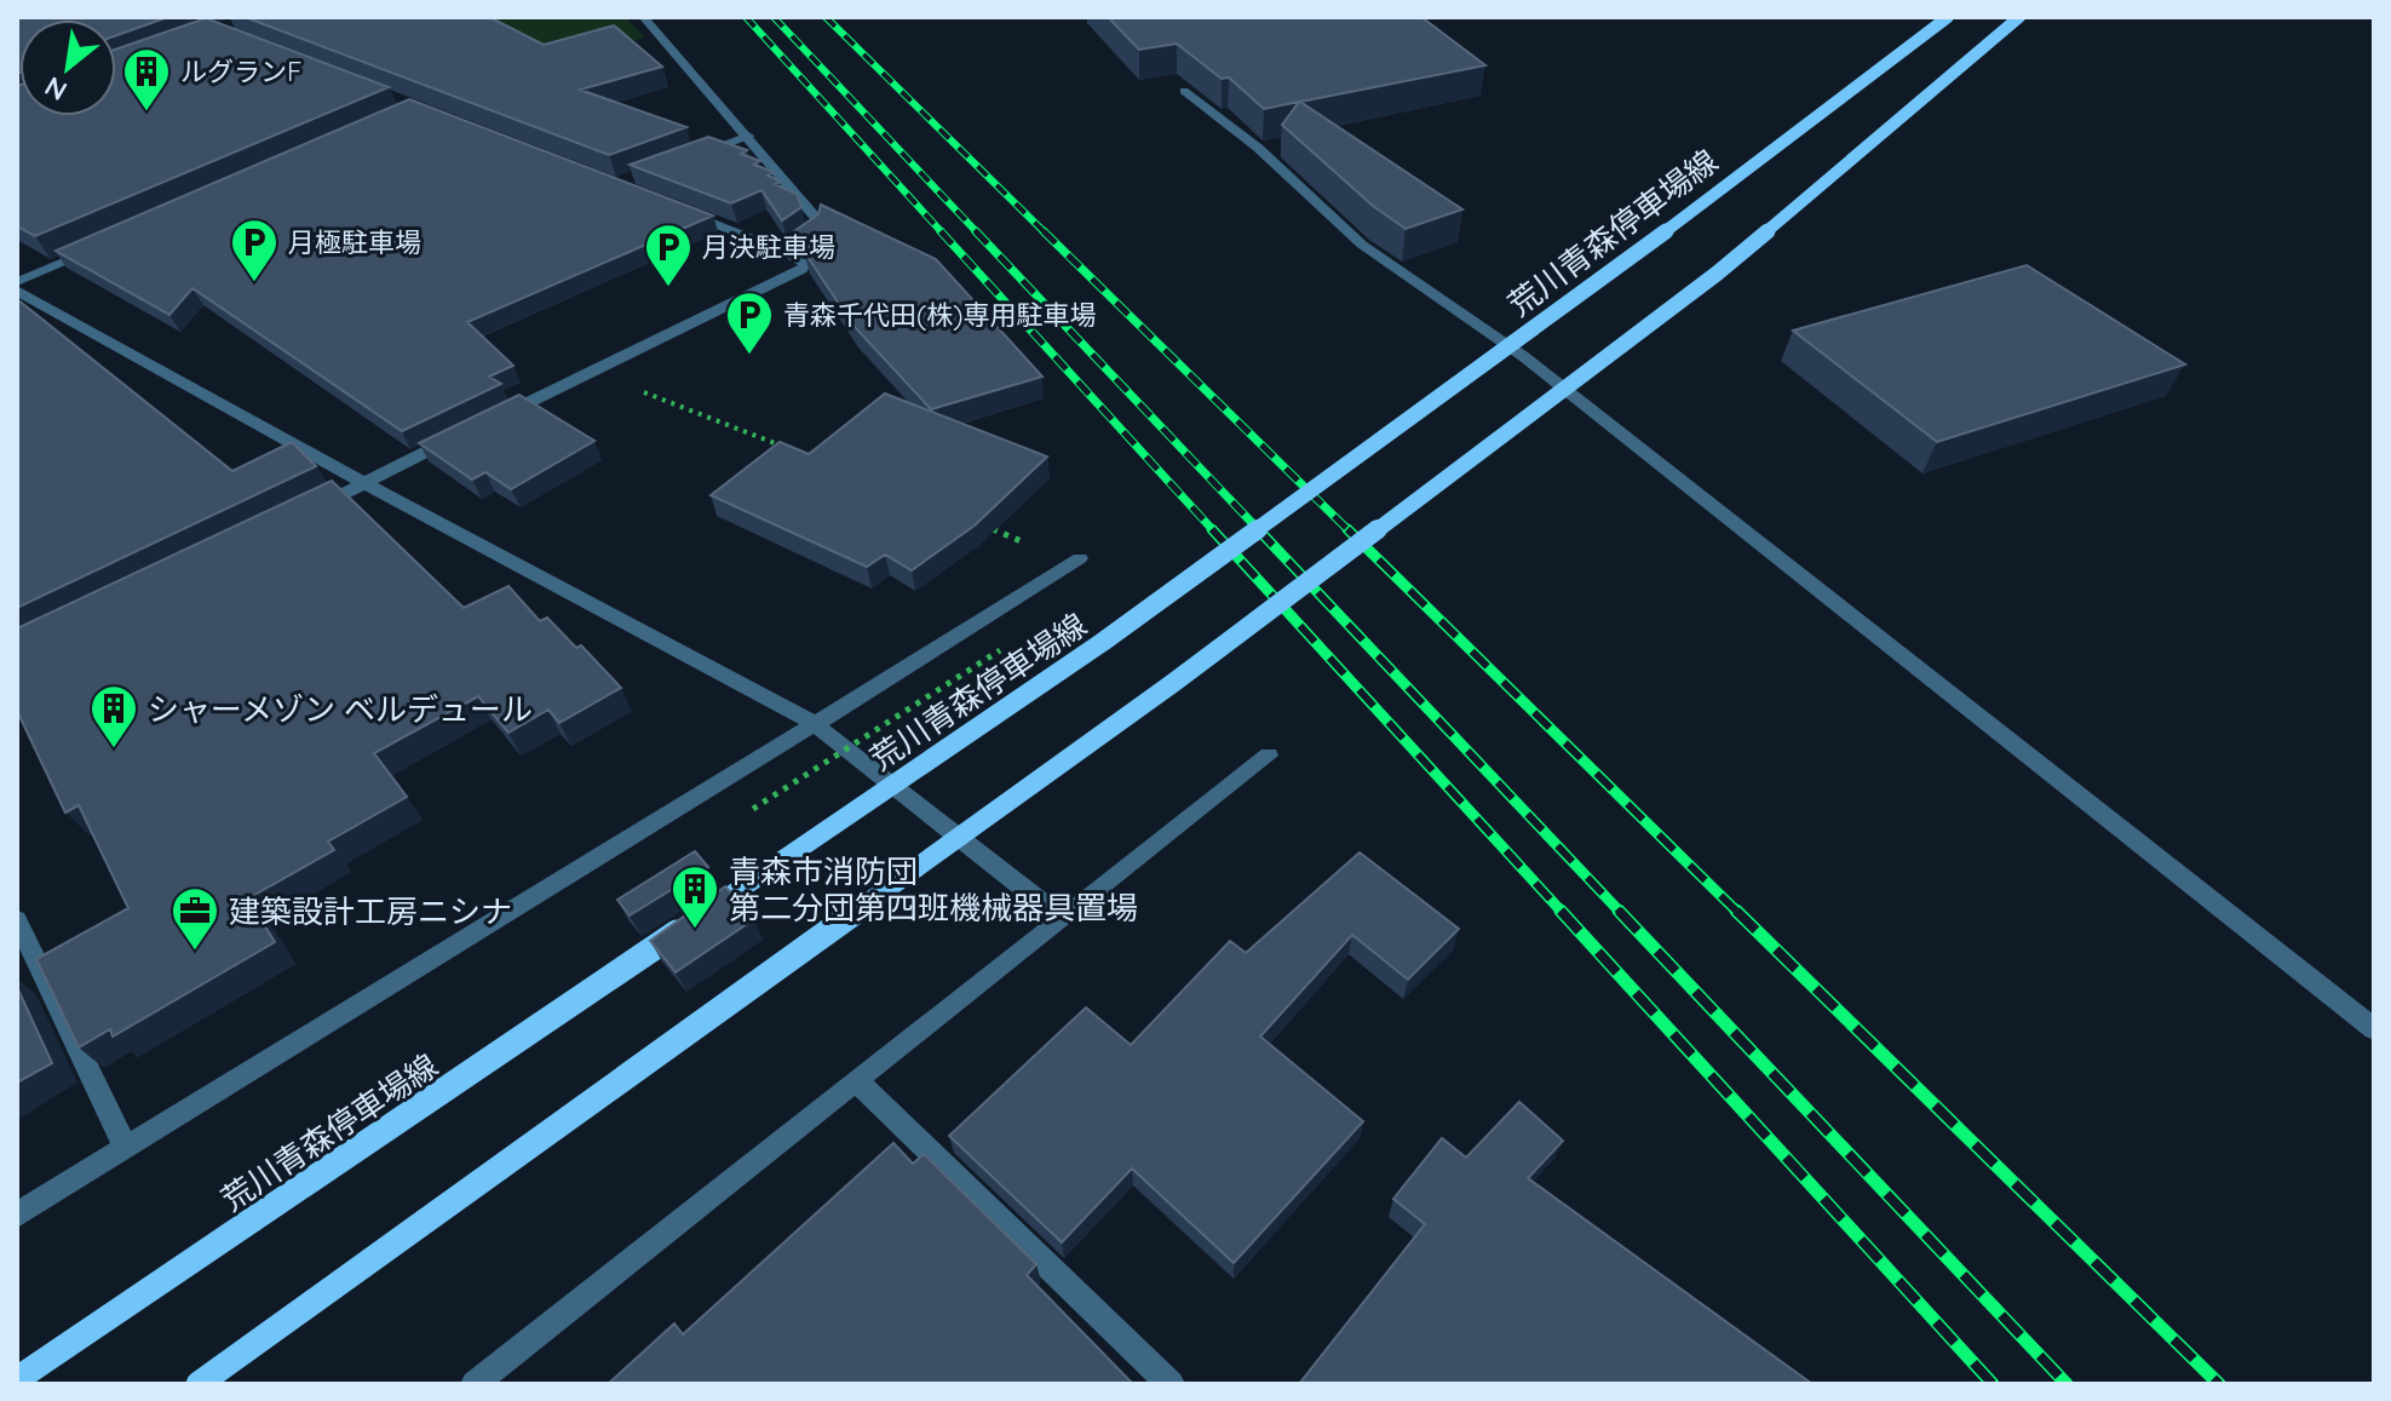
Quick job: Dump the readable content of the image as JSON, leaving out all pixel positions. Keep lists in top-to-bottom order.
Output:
{
  "streets": {
    "main road": ["荒川青森停車場線"]
  },
  "places": {
    "building": ["ルグランF", "シャーメゾン ベルデュール", "青森市消防団 第二分団第四班機械器具置場"],
    "parking": ["月極駐車場", "月決駐車場", "青森千代田(株)専用駐車場"],
    "office": ["建築設計工房ニシナ"]
  },
  "north": "bottom left"
}
